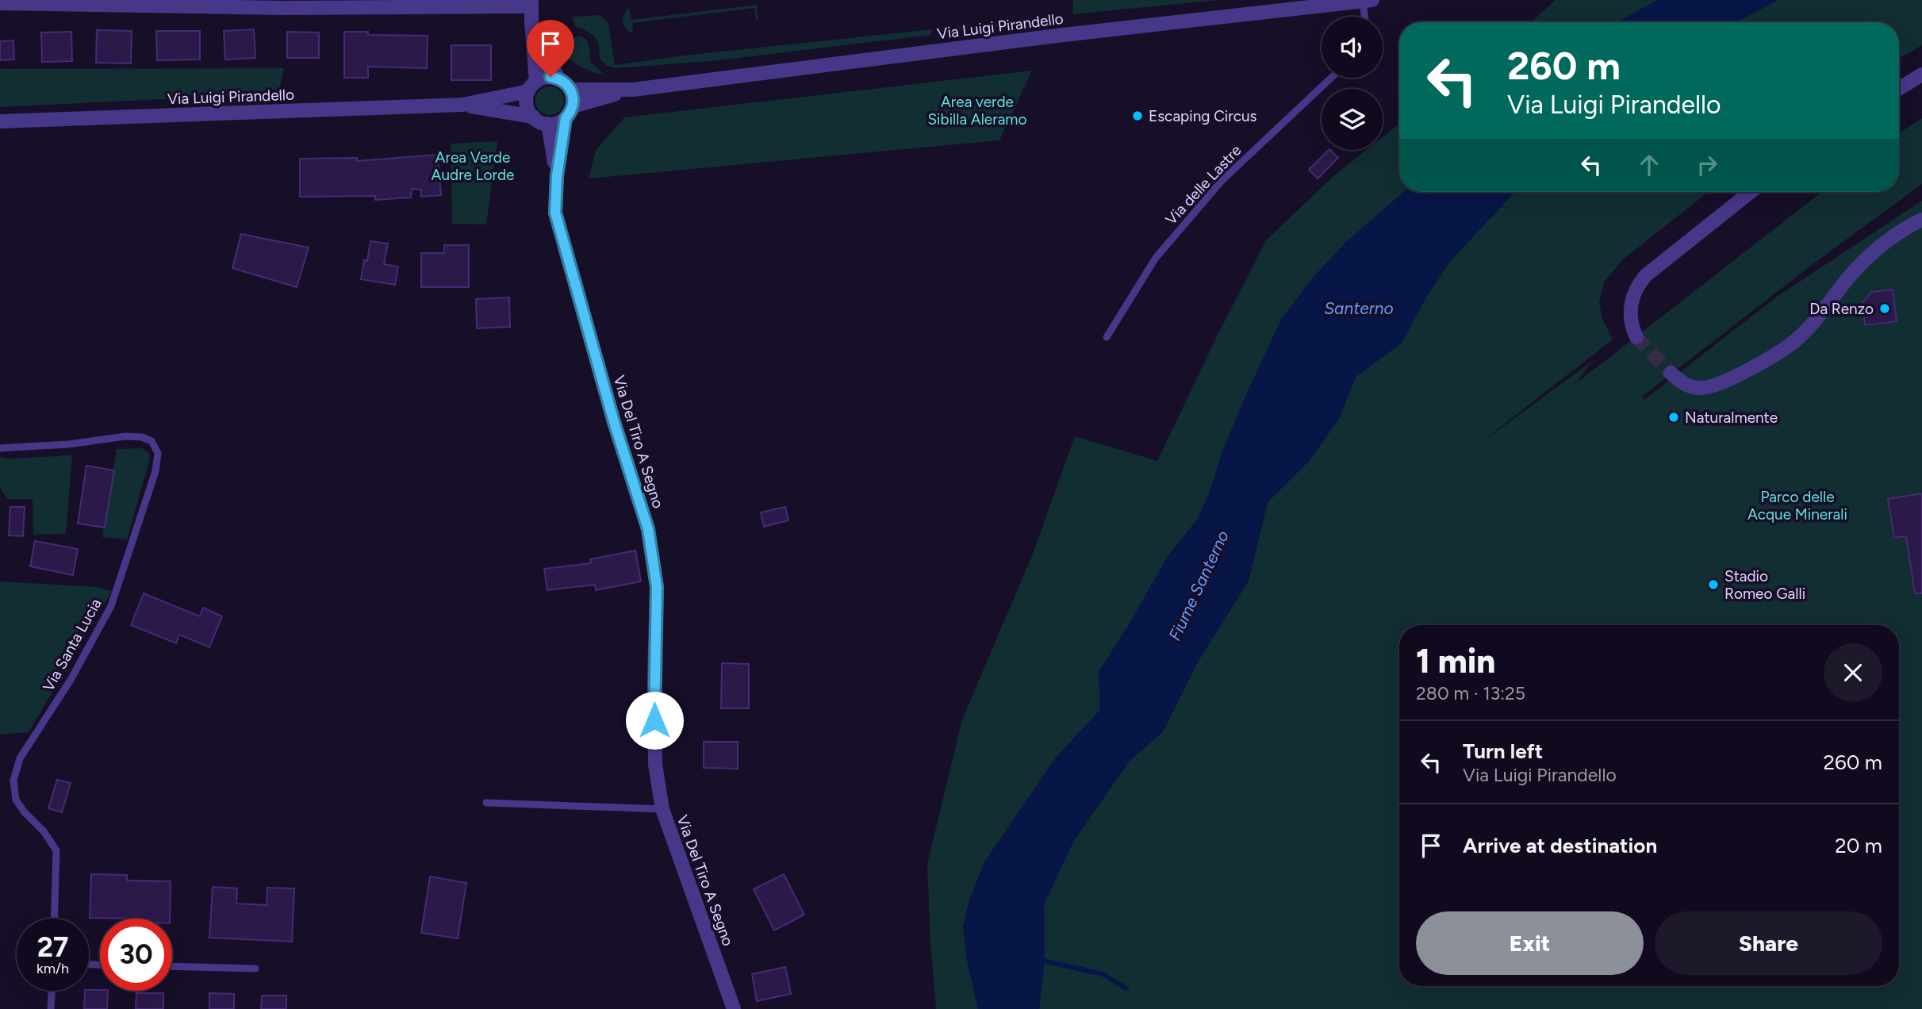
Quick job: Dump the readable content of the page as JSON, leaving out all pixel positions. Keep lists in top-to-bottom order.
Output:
{
  "streets": {
    "street": ["Via Luigi Pirandello", "Via Del Tiro A Segno"],
    "lane": ["Via delle Lastre", "Via Santa Lucia"]
  },
  "crossings": [
    ["Via Luigi Pirandello", "Via Del Tiro A Segno"]
  ],
  "water": ["Santerno", "Fiume Santerno"],
  "parks": ["Area verde Sibilla Aleramo", "Area Verde Audre Lorde", "Parco delle Acque Minerali"],
  "places": [
    "Escaping Circus",
    "Da Renzo",
    "Naturalmente",
    "Stadio Romeo Galli"
  ],
  "page": {
    "turn": ["260 m", "Via Luigi Pirandello"],
    "heading": ["1 min", "280 m · 13:25"],
    "list": [
      {
        "name": "Turn left",
        "note": "Via Luigi Pirandello",
        "value": "260 m"
      },
      {
        "name": "Arrive at destination",
        "value": "20 m"
      }
    ],
    "buttons": ["Exit", "Share"],
    "speed": "27 km/h",
    "limit": "30"
  }
}
